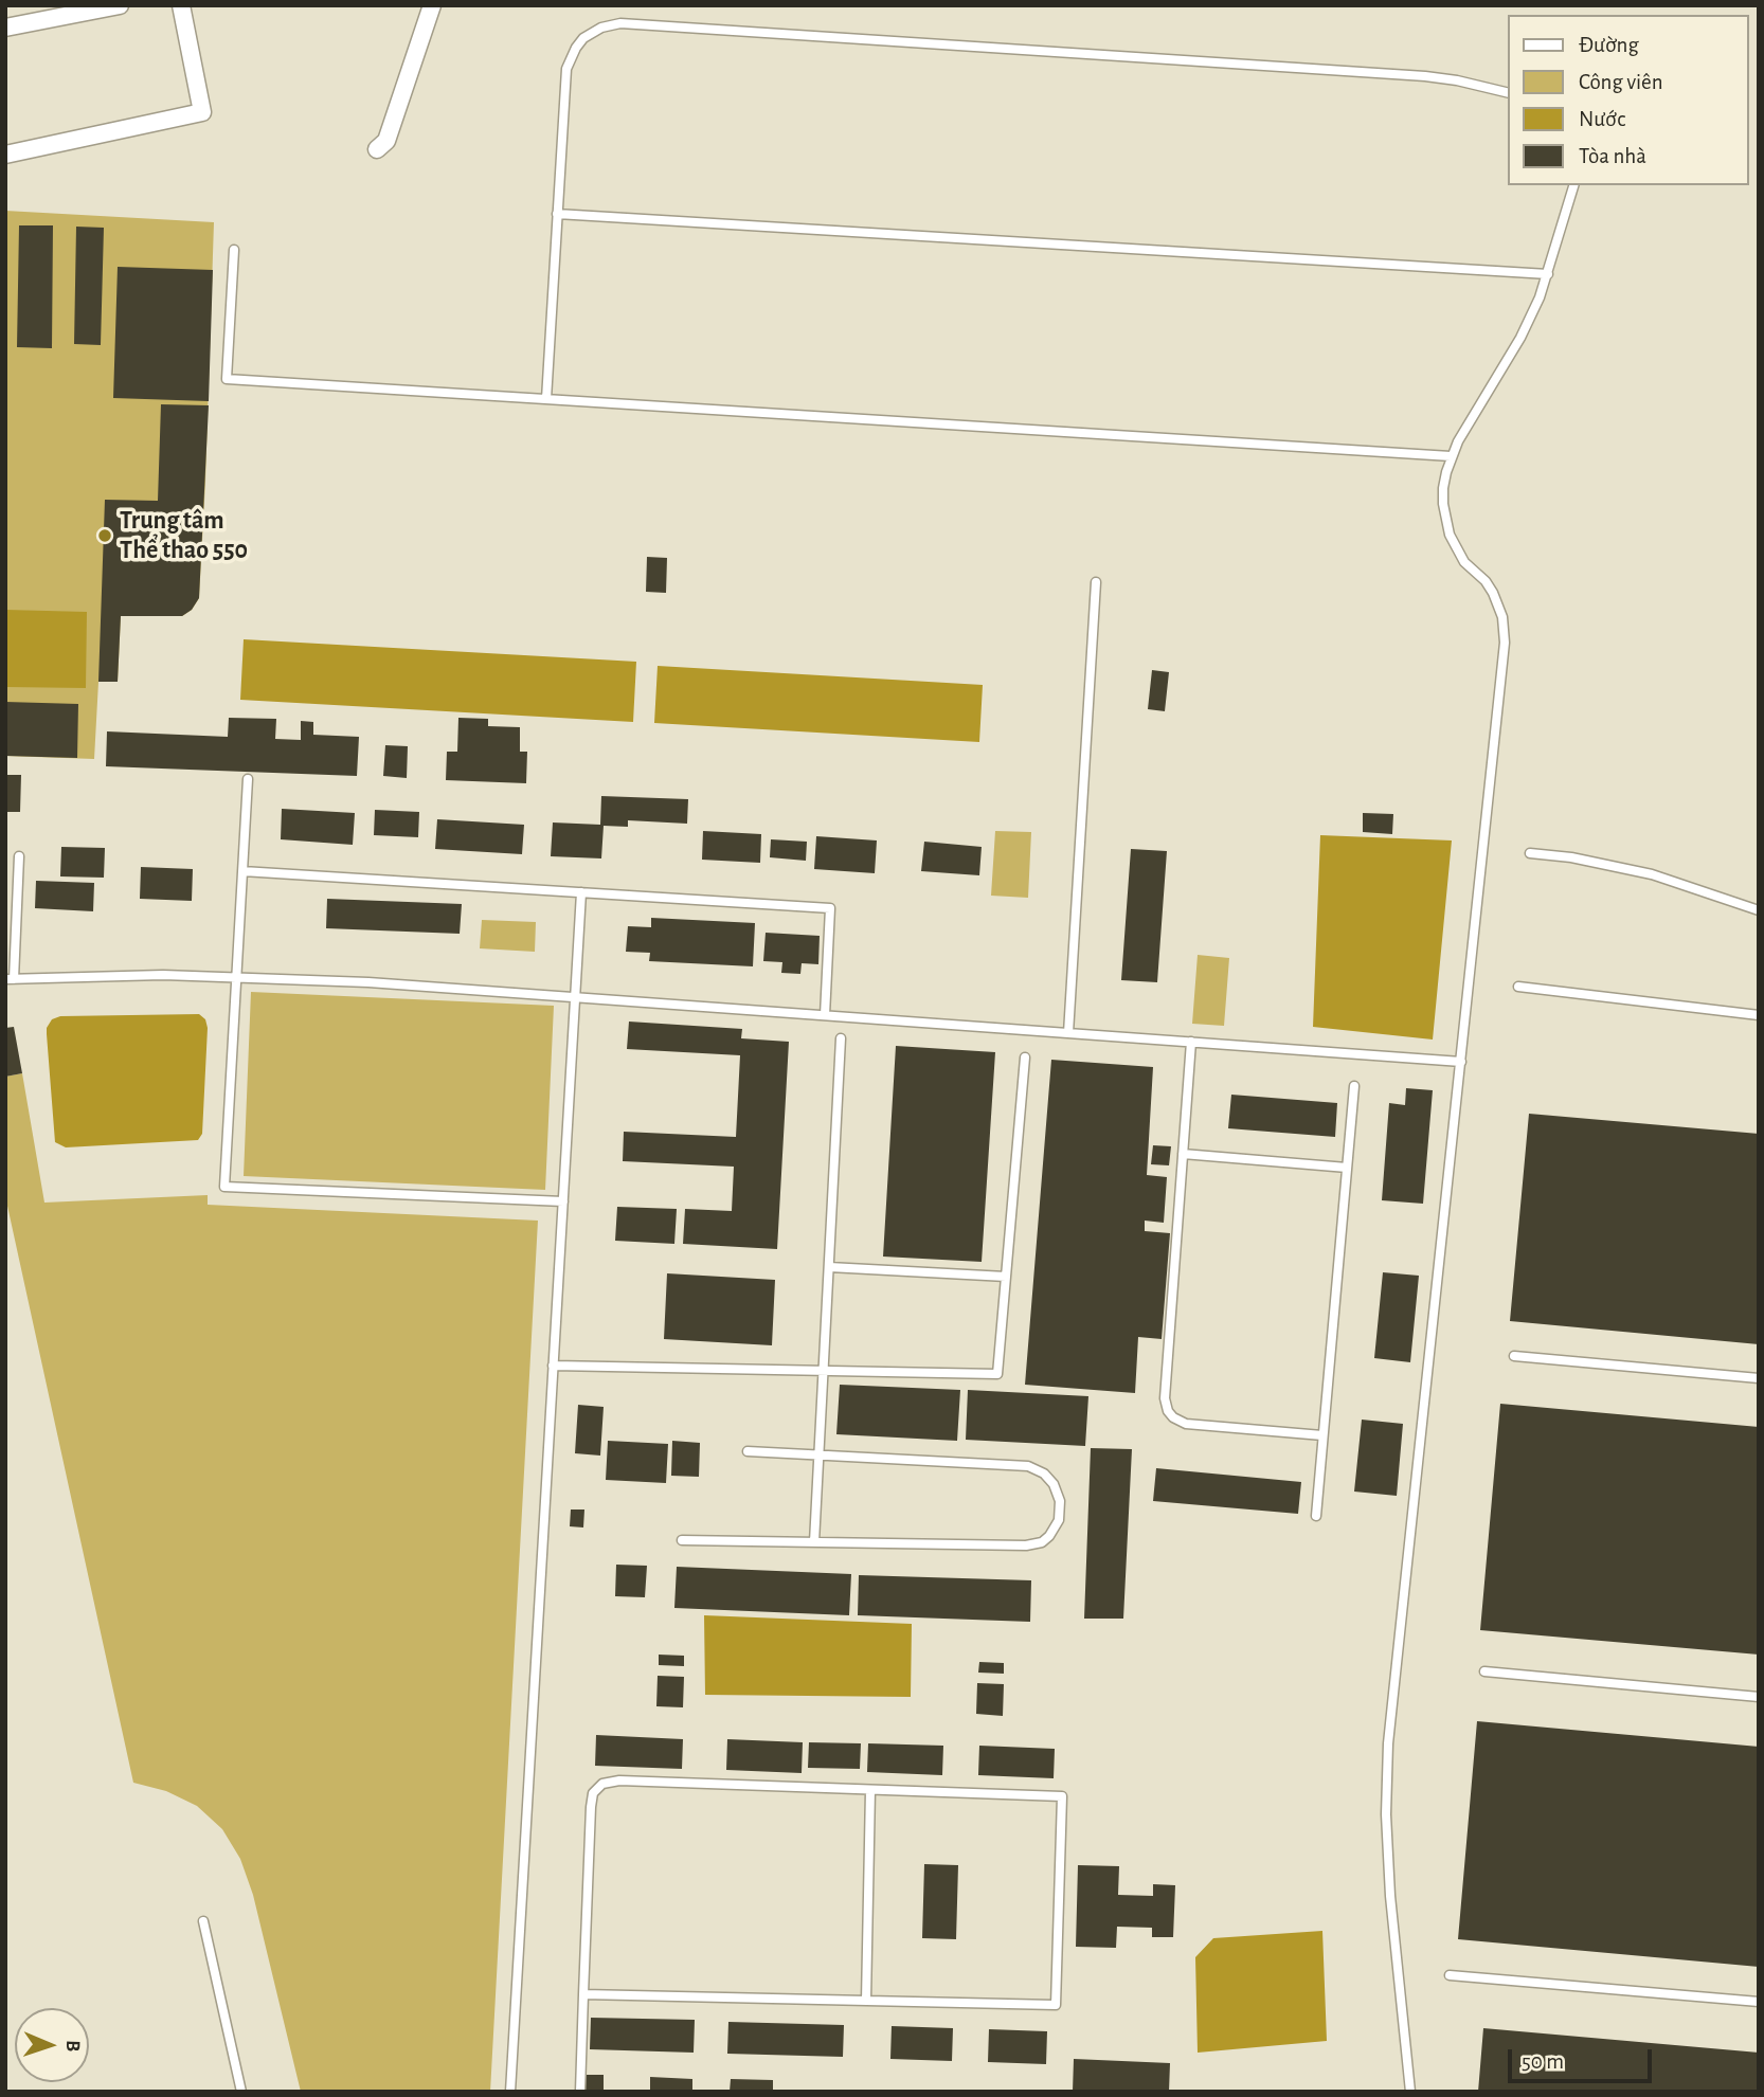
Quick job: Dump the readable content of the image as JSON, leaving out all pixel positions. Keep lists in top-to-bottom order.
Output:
{
  "places": ["Trung tâm Thể thao 550"],
  "legend": [
    "Đường",
    "Công viên",
    "Nước",
    "Tòa nhà"
  ],
  "scale_bar": "50 m",
  "north": "right"
}
